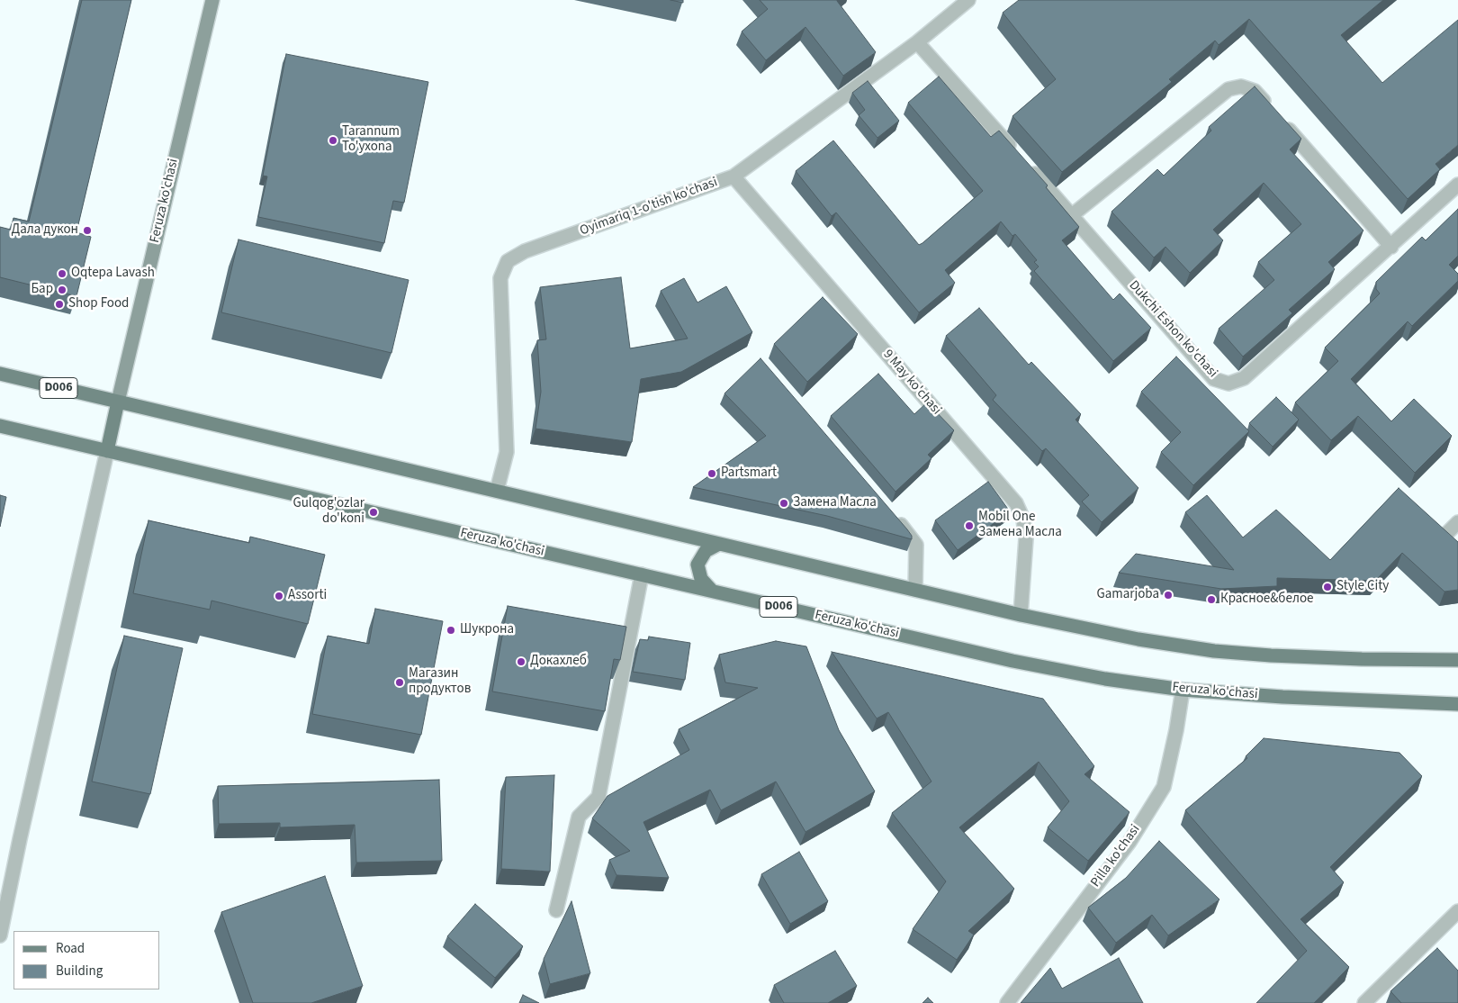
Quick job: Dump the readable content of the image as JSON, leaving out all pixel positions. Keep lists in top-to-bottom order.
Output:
{
  "streets": {
    "main road": ["Feruza ko'chasi", "D006"],
    "street": [
      "Oyimariq 1-o'tish ko'chasi",
      "Dukchi Eshon ko'chasi",
      "9 May ko'chasi",
      "Pilla ko'chasi"
    ]
  },
  "crossings": [
    ["Feruza ko'chasi", "D006"],
    ["Feruza ko'chasi", "Pilla ko'chasi"],
    ["Oyimariq 1-o'tish ko'chasi", "Dukchi Eshon ko'chasi"],
    ["Oyimariq 1-o'tish ko'chasi", "9 May ko'chasi"],
    ["Oyimariq 1-o'tish ko'chasi", "D006"],
    ["9 May ko'chasi", "D006"]
  ],
  "places": [
    "Tarannum To'yxona",
    "Дала дукон",
    "Oqtepa Lavash",
    "Бар",
    "Shop Food",
    "Partsmart",
    "Замена Масла",
    "Gulqog'ozlar do'koni",
    "Mobil One Замена Масла",
    "Style City",
    "Gamarjoba",
    "Assorti",
    "Красное&белое",
    "Шукрона",
    "Докахлеб",
    "Магазин продуктов"
  ],
  "legend": ["Road", "Building"]
}
